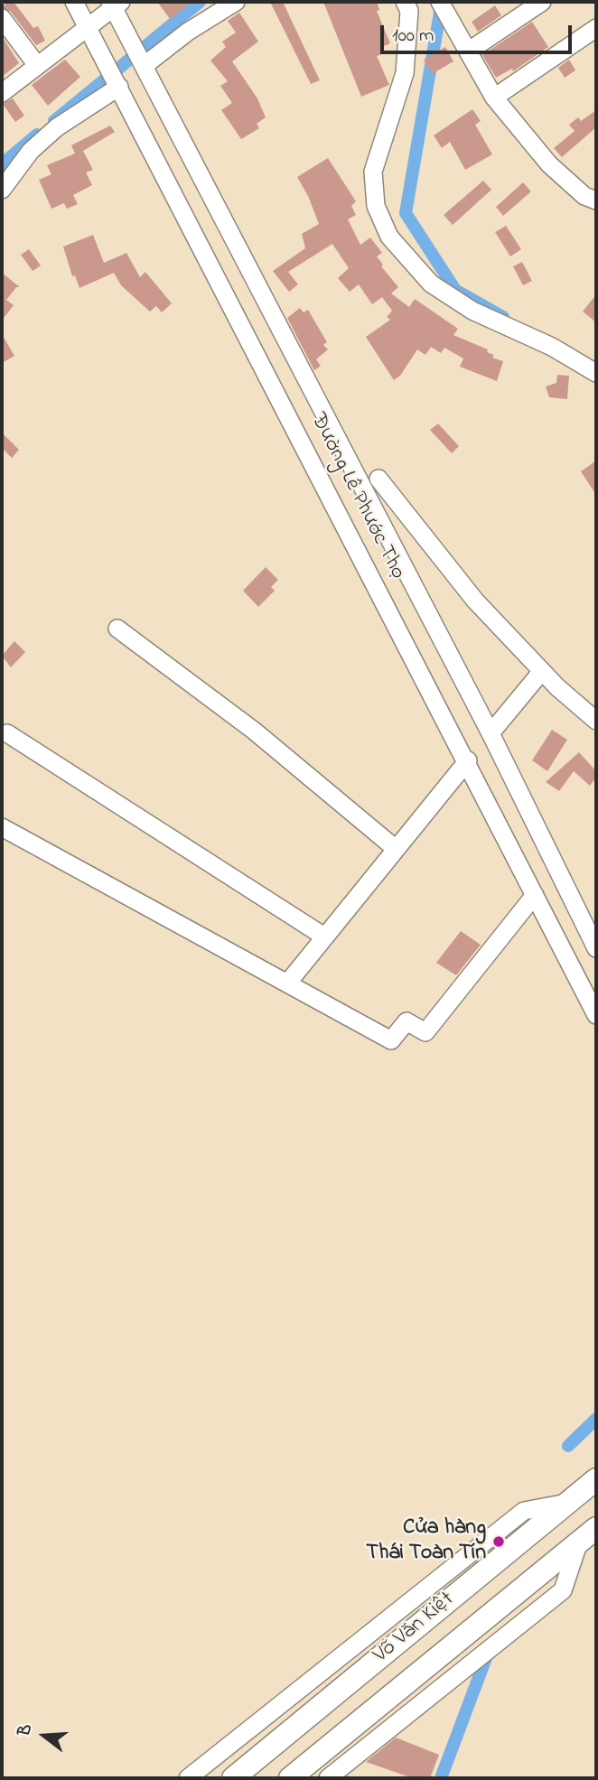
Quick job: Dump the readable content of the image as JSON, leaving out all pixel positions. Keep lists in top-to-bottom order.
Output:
{
  "streets": {
    "main road": ["Võ Văn Kiệt"],
    "street": ["Đường Lê Phước Thọ"]
  },
  "places": ["Cửa hàng Thái Toàn Tín"],
  "scale_bar": "100 m",
  "north": "left"
}
